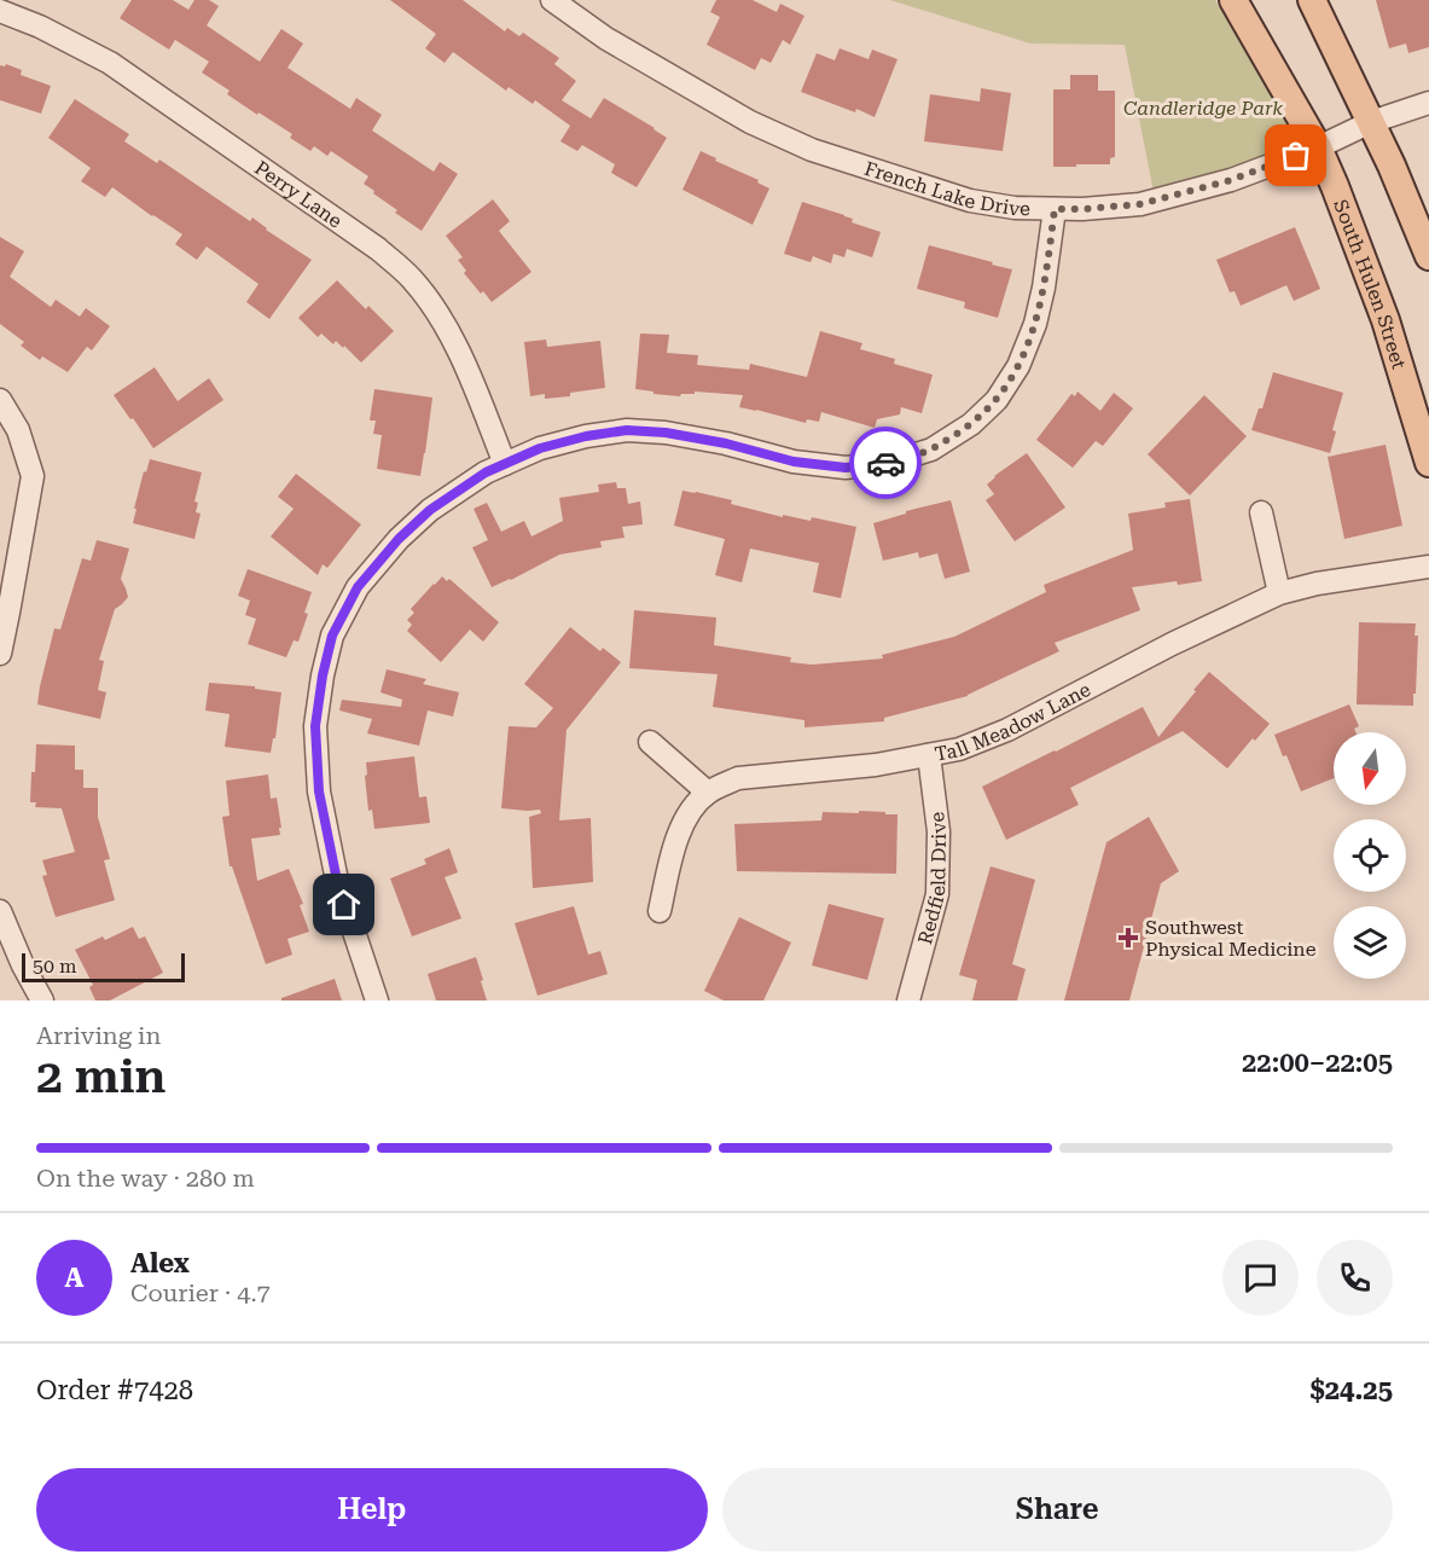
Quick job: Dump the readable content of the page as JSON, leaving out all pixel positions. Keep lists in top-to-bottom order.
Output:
{
  "streets": {
    "main road": ["South Hulen Street"],
    "street": [
      "French Lake Drive",
      "Perry Lane",
      "Tall Meadow Lane",
      "Redfield Drive"
    ]
  },
  "crossings": [
    ["French Lake Drive", "South Hulen Street"],
    ["Tall Meadow Lane", "Redfield Drive"]
  ],
  "parks": ["Candleridge Park"],
  "places": {
    "health": ["Southwest Physical Medicine"]
  },
  "scale_bar": "50 m",
  "north": "bottom",
  "page": {
    "scale": "50 m",
    "heading": ["2 min", "Arriving in", "22:00–22:05"],
    "panel": [
      "Alex",
      "Courier · 4.7",
      "Order #7428",
      "$24.25"
    ],
    "bar": "On the way · 280 m",
    "round": "A",
    "buttons": ["Help", "Share"]
  }
}
